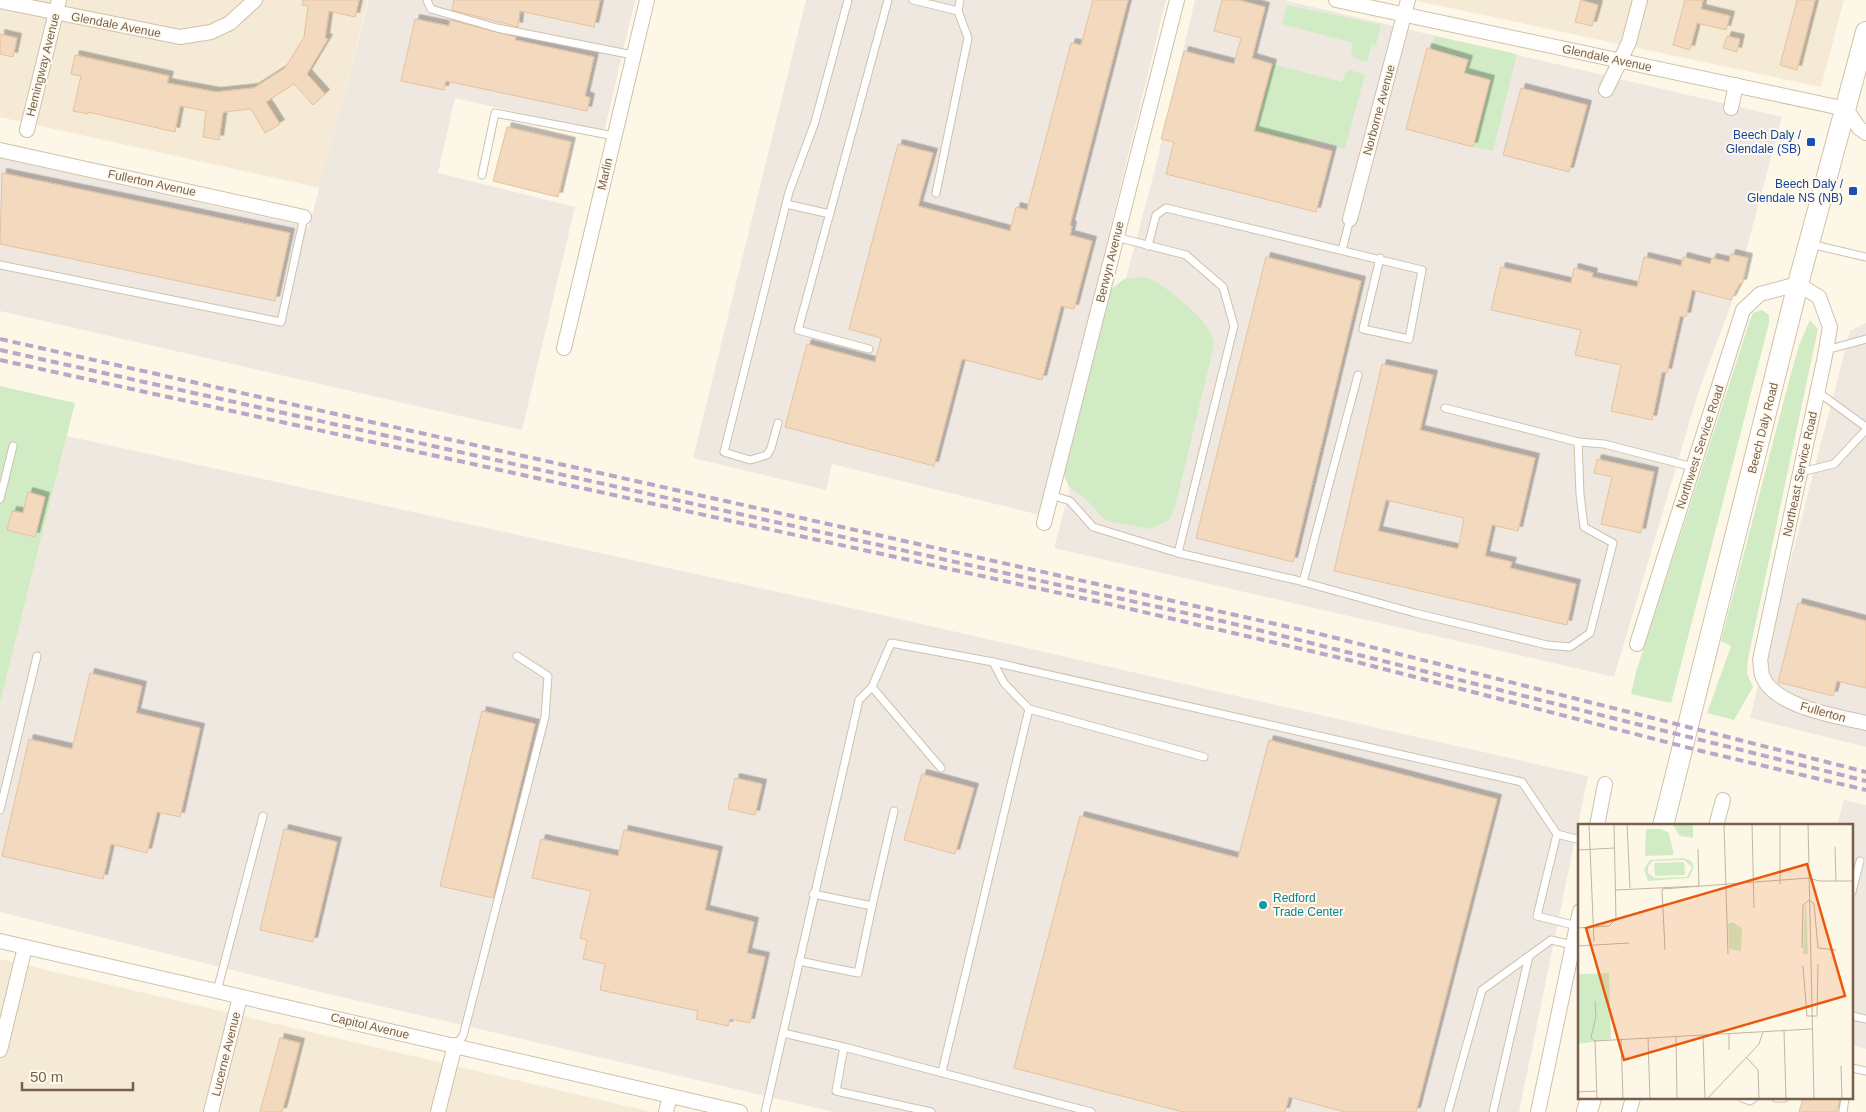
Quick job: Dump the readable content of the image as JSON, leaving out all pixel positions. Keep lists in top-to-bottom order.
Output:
{
  "streets": {
    "main road": ["Beech Daly Road"],
    "street": [
      "Glendale Avenue",
      "Hemingway Avenue",
      "Norborne Avenue",
      "Marlin",
      "Fullerton Avenue",
      "Berwyn Avenue",
      "Northwest Service Road",
      "Northeast Service Road",
      "Fullerton",
      "Capitol Avenue",
      "Lucerne Avenue"
    ]
  },
  "crossings": [
    ["Glendale Avenue", "Hemingway Avenue"],
    ["Glendale Avenue", "Norborne Avenue"],
    ["Glendale Avenue", "Beech Daly Road"],
    ["Beech Daly Road", "Northwest Service Road"],
    ["Beech Daly Road", "Northeast Service Road"],
    ["Northwest Service Road", "Northeast Service Road"],
    ["Northeast Service Road", "Fullerton"],
    ["Capitol Avenue", "Lucerne Avenue"]
  ],
  "places": {
    "transit": ["Beech Daly / Glendale (SB)", "Beech Daly / Glendale NS (NB)"],
    "other": ["Redford Trade Center"]
  },
  "scale_bar": "50 m"
}
